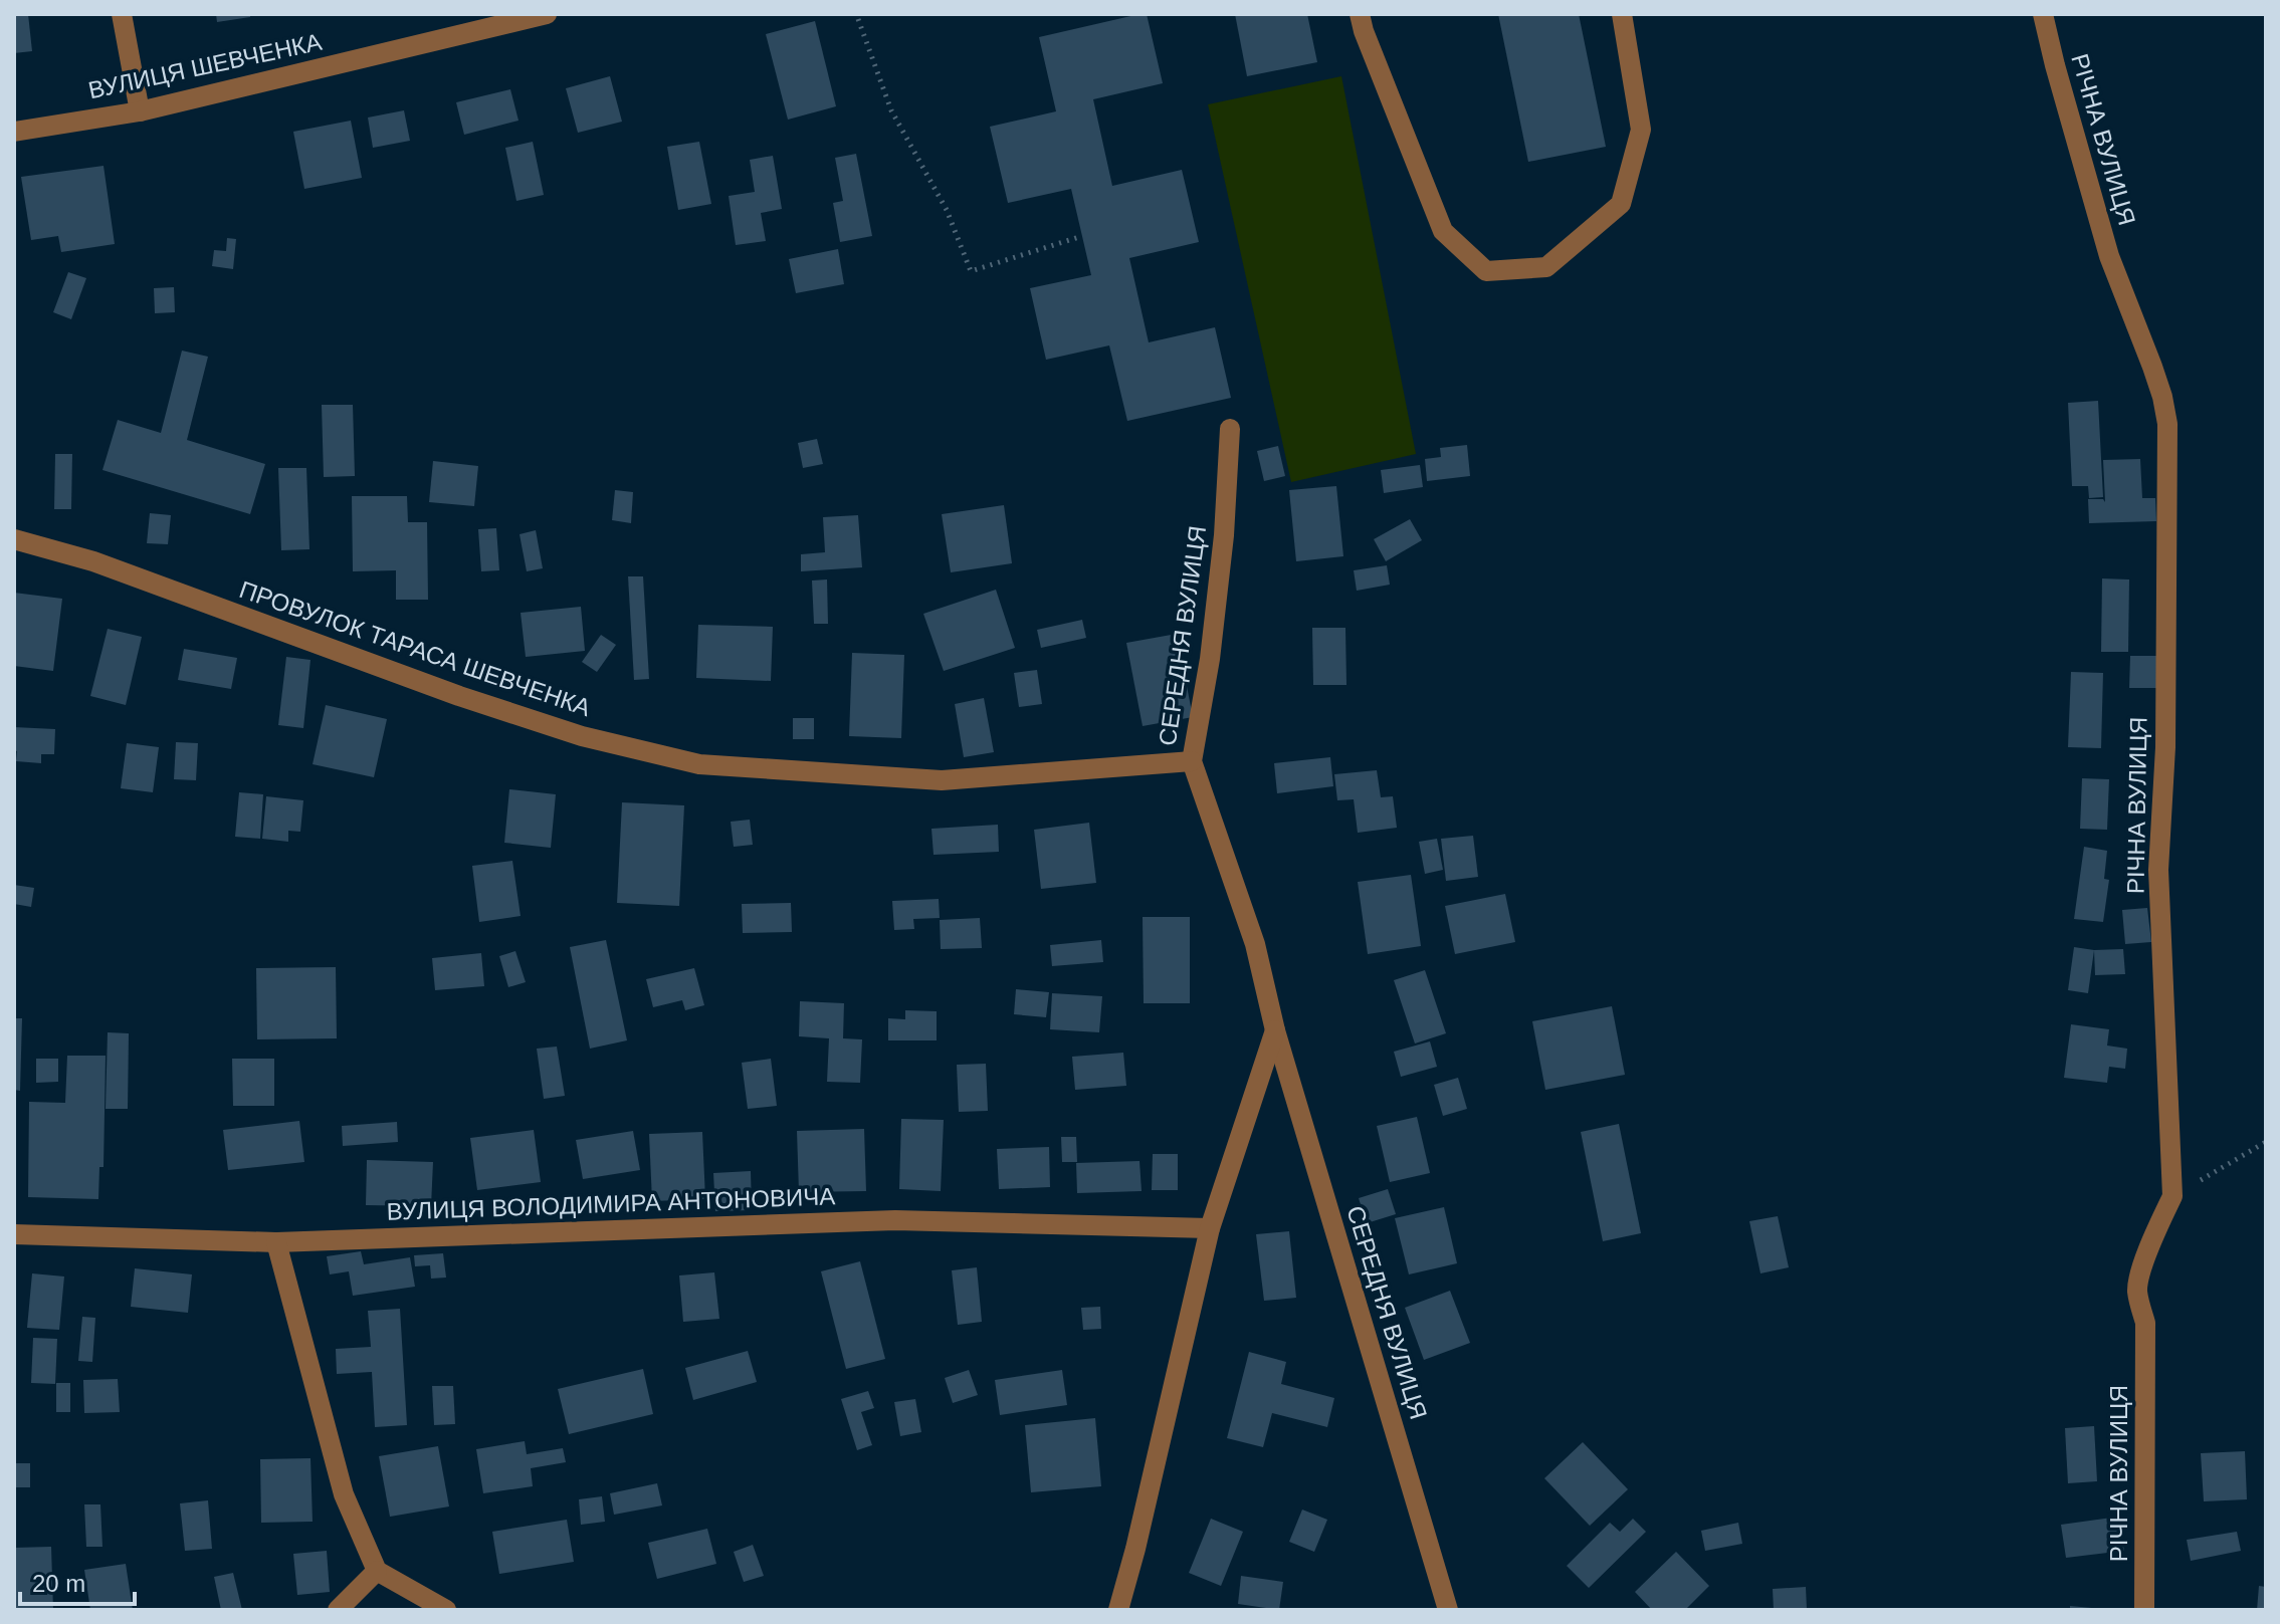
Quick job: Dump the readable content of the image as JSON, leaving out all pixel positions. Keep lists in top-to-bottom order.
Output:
{
  "streets": {
    "street": [
      "ВУЛИЦЯ ШЕВЧЕНКА",
      "РІЧНА ВУЛИЦЯ",
      "СЕРЕДНЯ ВУЛИЦЯ",
      "ПРОВУЛОК ТАРАСА ШЕВЧЕНКА",
      "ВУЛИЦЯ ВОЛОДИМИРА АНТОНОВИЧА"
    ]
  },
  "crossings": [
    ["СЕРЕДНЯ ВУЛИЦЯ", "ПРОВУЛОК ТАРАСА ШЕВЧЕНКА"]
  ],
  "scale_bar": "20 m"
}
